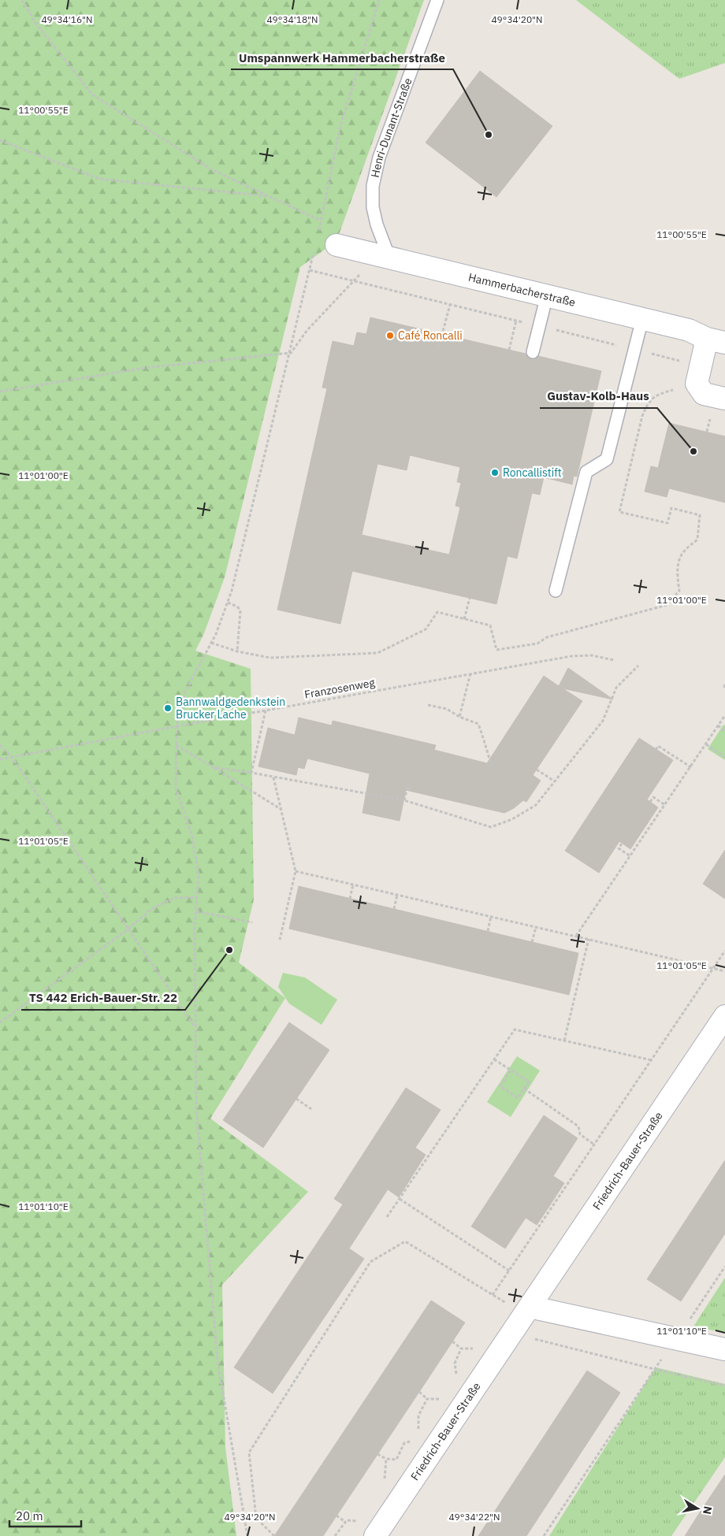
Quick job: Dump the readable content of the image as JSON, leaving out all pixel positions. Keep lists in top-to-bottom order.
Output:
{
  "streets": {
    "street": ["Hammerbacherstraße", "Friedrich-Bauer-Straße"],
    "lane": ["Henri-Dunant-Straße"],
    "path": ["Franzosenweg"]
  },
  "crossings": [
    ["Henri-Dunant-Straße", "Hammerbacherstraße"]
  ],
  "places": [
    "Umspannwerk Hammerbacherstraße",
    "Café Roncalli",
    "Gustav-Kolb-Haus",
    "Roncallistift",
    "Bannwaldgedenkstein Brucker Lache",
    "TS 442 Erich-Bauer-Str. 22"
  ],
  "scale_bar": "20 m",
  "north": "right",
  "coordinates": [
    "49°34'16\"N",
    "49°34'18\"N",
    "49°34'20\"N",
    "11°00'55\"E",
    "11°01'00\"E",
    "11°01'05\"E",
    "11°01'10\"E",
    "49°34'22\"N"
  ]
}
